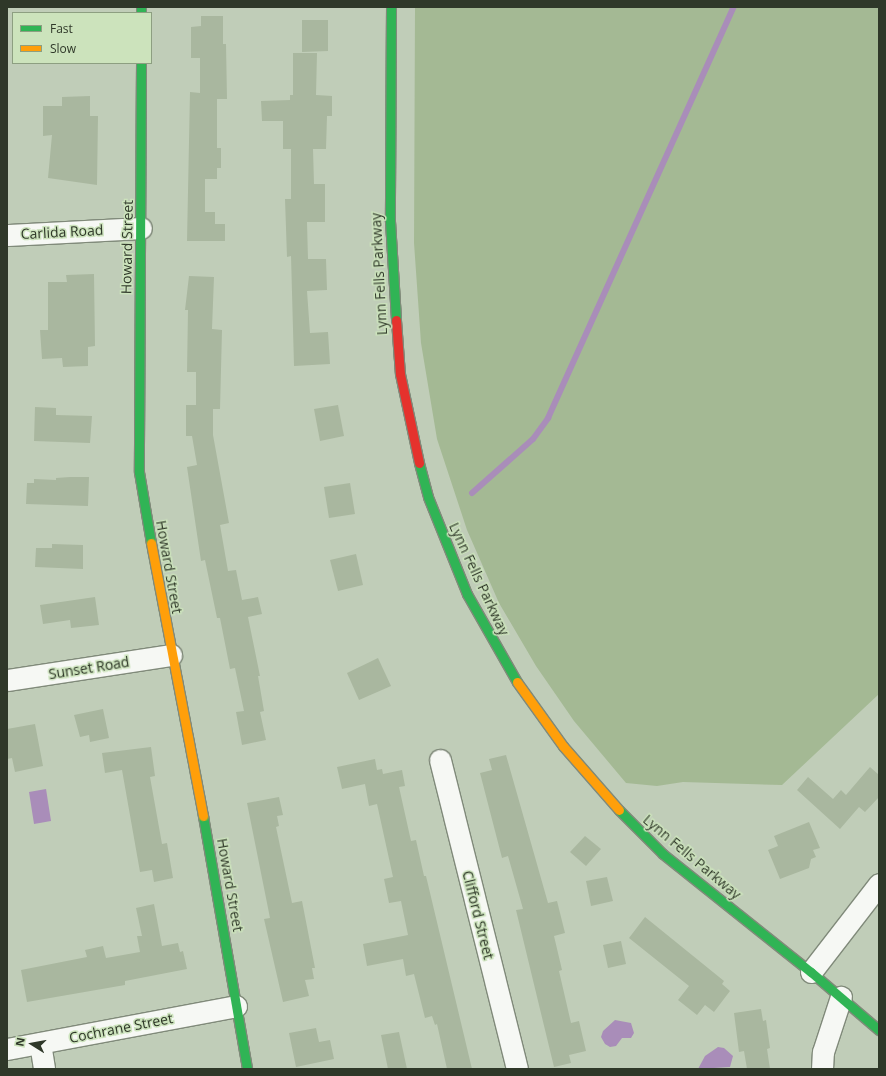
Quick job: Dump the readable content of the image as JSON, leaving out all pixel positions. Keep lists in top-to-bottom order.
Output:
{
  "streets": {
    "main road": ["Howard Street", "Lynn Fells Parkway"],
    "street": [
      "Carlida Road",
      "Sunset Road",
      "Clifford Street",
      "Cochrane Street"
    ]
  },
  "crossings": [
    ["Carlida Road", "Howard Street"],
    ["Howard Street", "Sunset Road"],
    ["Howard Street", "Cochrane Street"]
  ],
  "legend": ["Fast", "Slow"],
  "north": "left"
}
